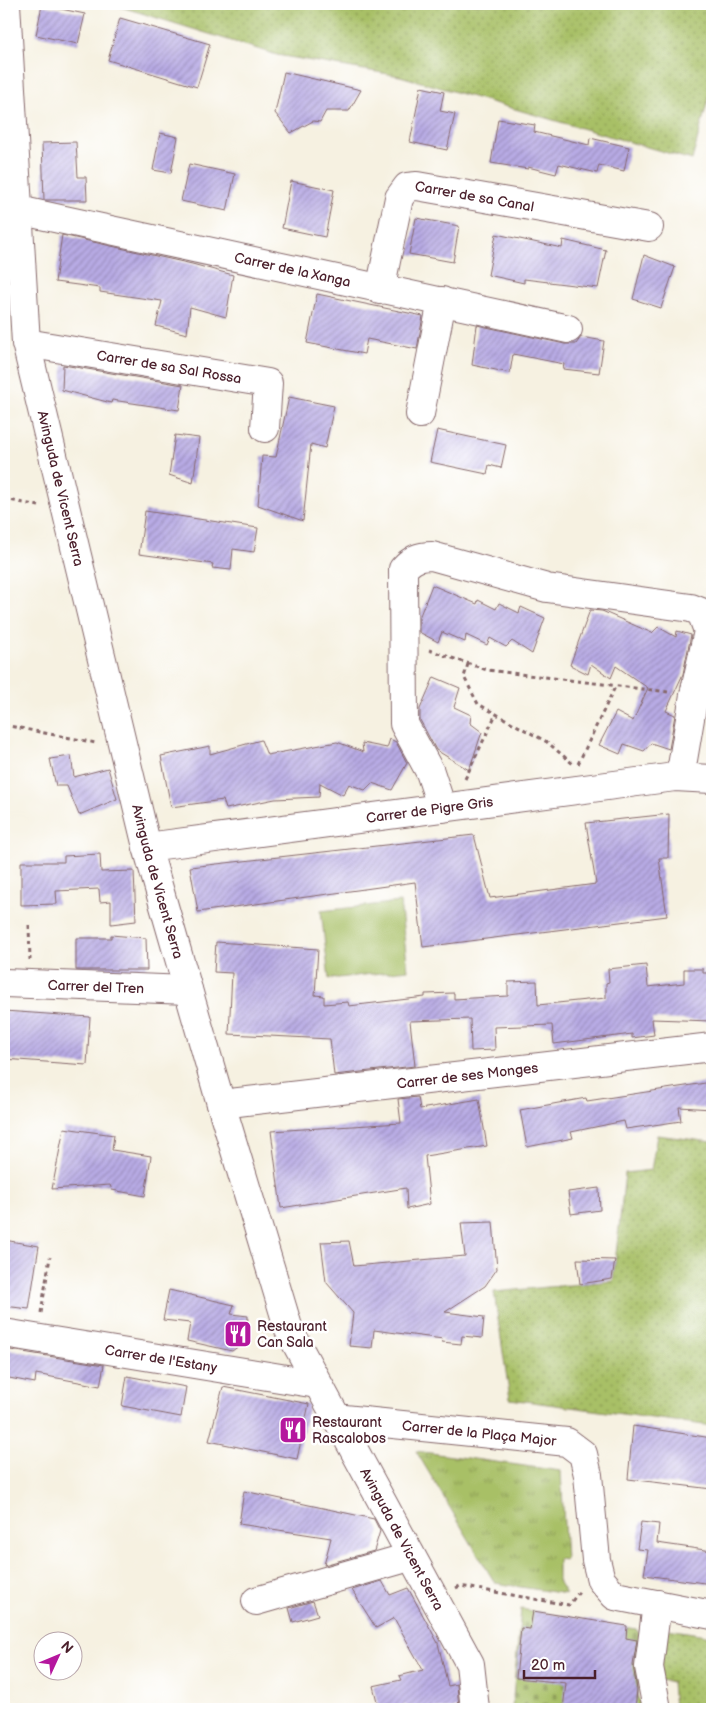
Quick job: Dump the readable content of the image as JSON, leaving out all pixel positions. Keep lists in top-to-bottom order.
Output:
{
  "streets": {
    "street": [
      "Carrer de sa Canal",
      "Carrer de la Xanga",
      "Carrer de sa Sal Rossa",
      "Avinguda de Vicent Serra",
      "Carrer de Pigre Gris",
      "Carrer del Tren",
      "Carrer de ses Monges",
      "Carrer de l'Estany",
      "Carrer de la Plaça Major"
    ]
  },
  "crossings": [
    ["Carrer de sa Canal", "Carrer de la Xanga"],
    ["Carrer de la Xanga", "Avinguda de Vicent Serra"],
    ["Carrer de sa Sal Rossa", "Avinguda de Vicent Serra"],
    ["Avinguda de Vicent Serra", "Carrer de Pigre Gris"],
    ["Avinguda de Vicent Serra", "Carrer del Tren"],
    ["Avinguda de Vicent Serra", "Carrer de ses Monges"],
    ["Avinguda de Vicent Serra", "Carrer de l'Estany"],
    ["Avinguda de Vicent Serra", "Carrer de la Plaça Major"]
  ],
  "places": {
    "restaurant": ["Restaurant Can Sala", "Restaurant Rascalobos"]
  },
  "scale_bar": "20 m",
  "north": "top right"
}
